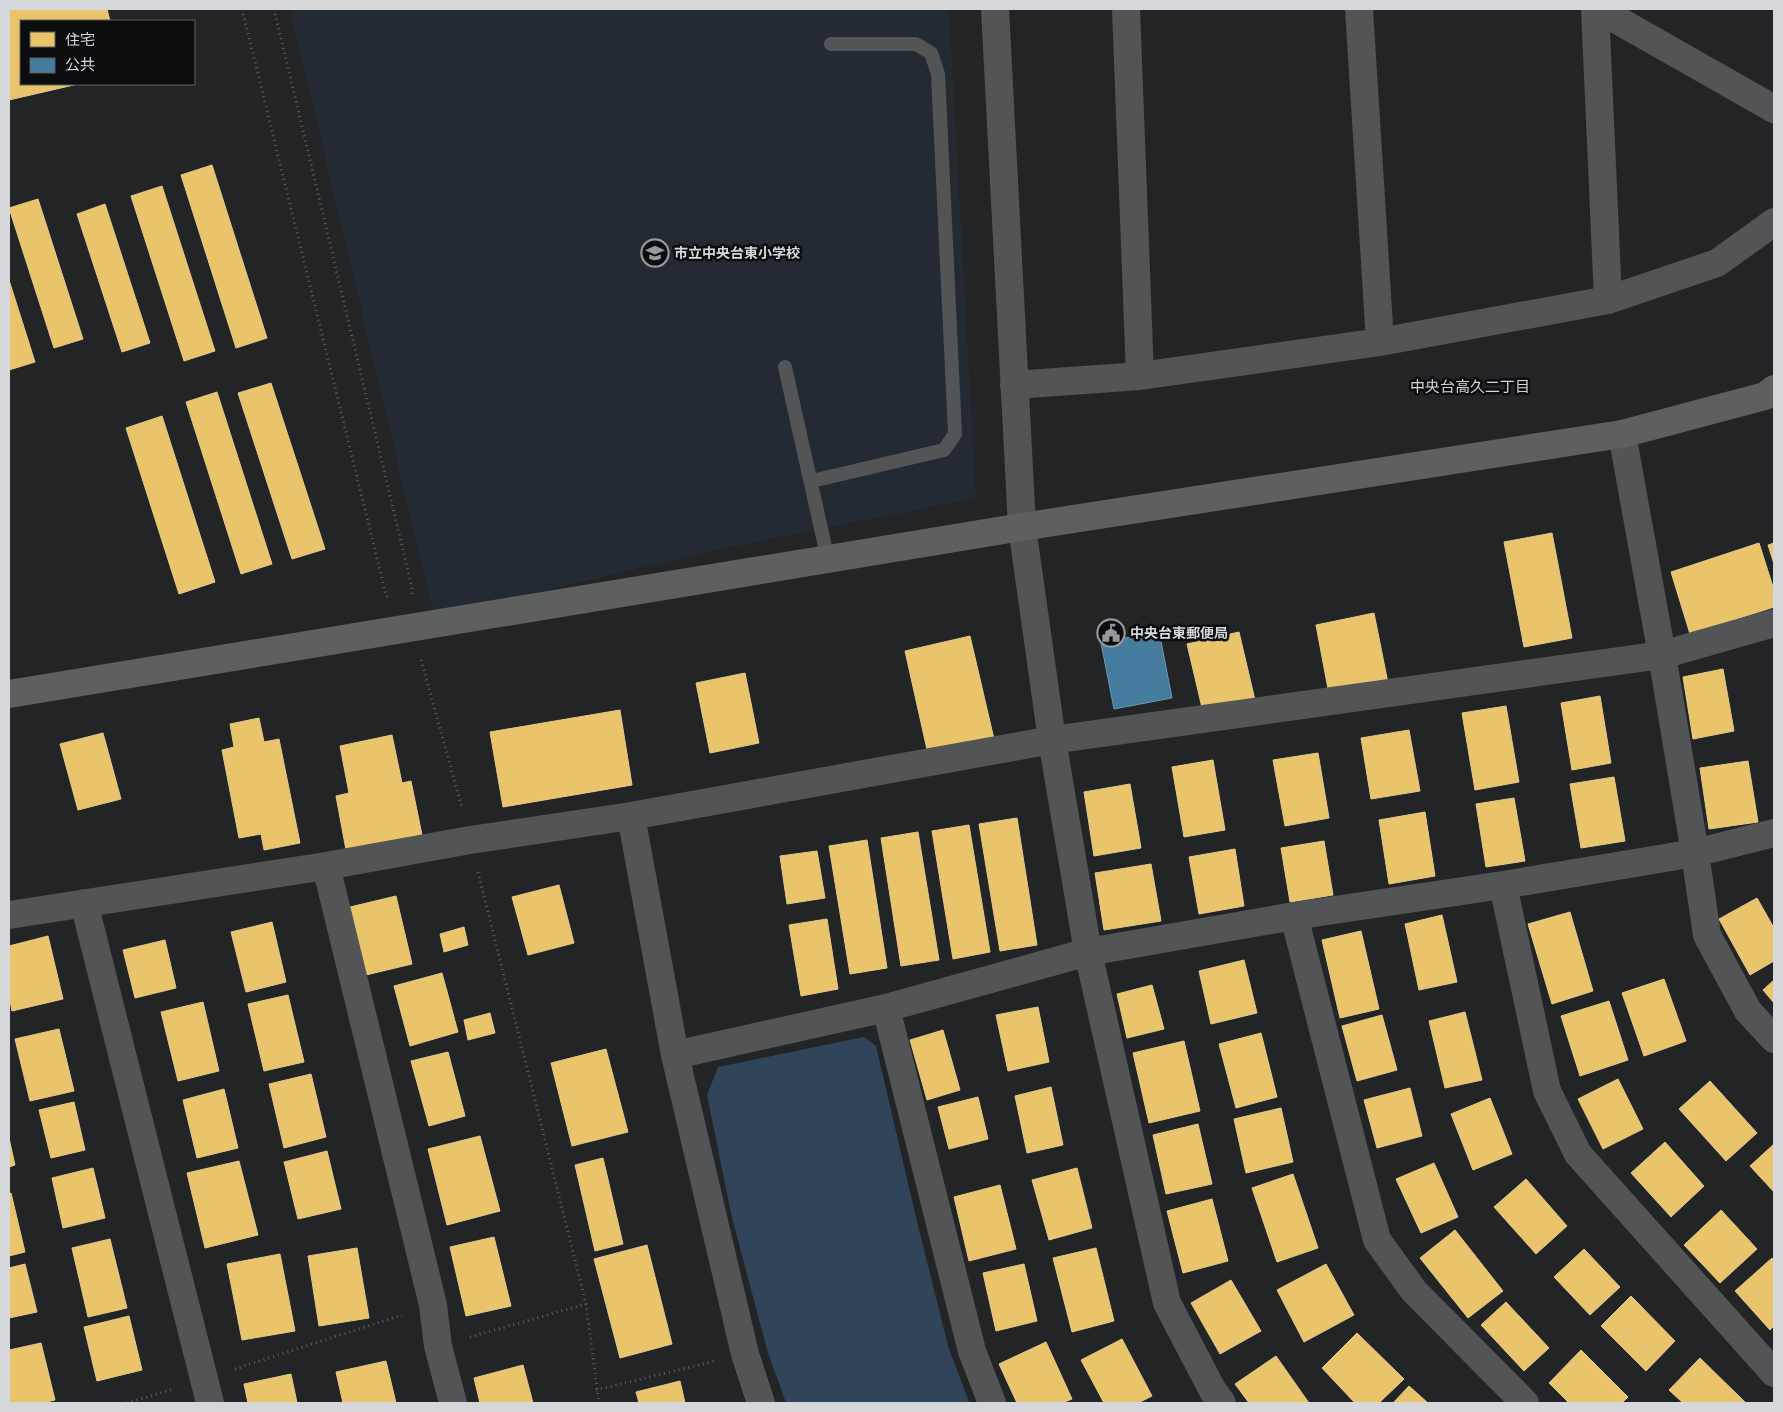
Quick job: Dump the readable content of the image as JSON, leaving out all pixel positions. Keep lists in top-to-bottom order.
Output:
{
  "districts": ["中央台高久二丁目"],
  "places": {
    "school or university": ["市立中央台東小学校"],
    "public building": ["中央台東郵便局"]
  },
  "legend": ["住宅", "公共"]
}
